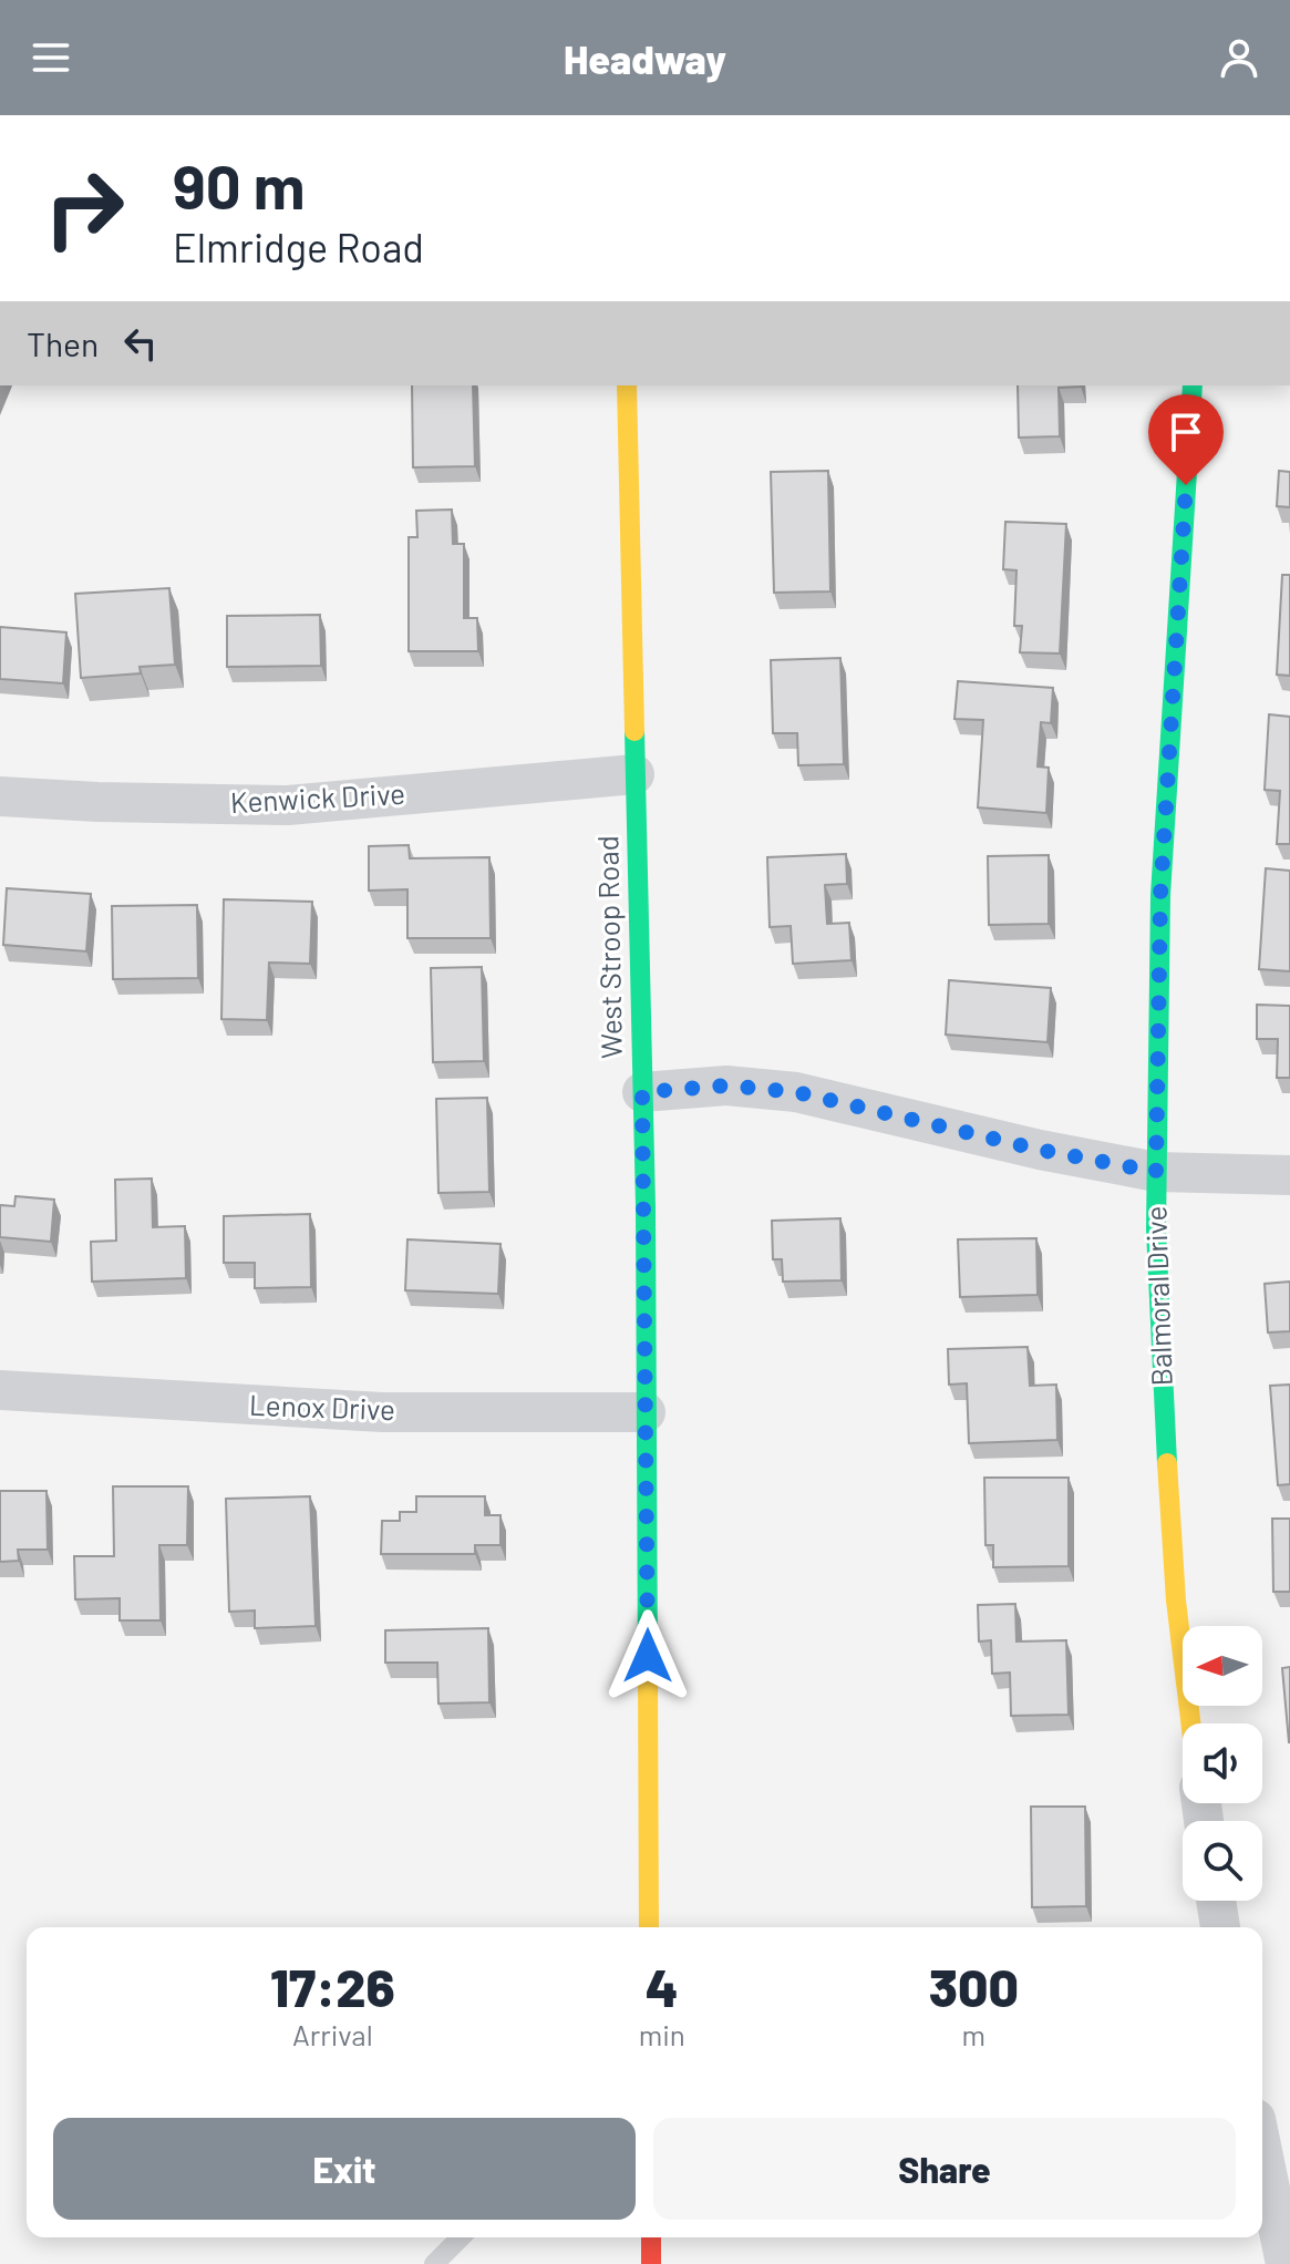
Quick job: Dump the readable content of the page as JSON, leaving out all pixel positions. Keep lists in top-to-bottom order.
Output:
{
  "streets": {
    "main road": ["West Stroop Road", "Balmoral Drive"],
    "street": ["Kenwick Drive", "Lenox Drive"]
  },
  "crossings": [
    ["Kenwick Drive", "West Stroop Road"],
    ["West Stroop Road", "Lenox Drive"]
  ],
  "north": "left",
  "page": {
    "header": "Headway",
    "turn": ["90 m", "Elmridge Road"],
    "then": "Then",
    "eta": [
      "17:26",
      "Arrival",
      "4",
      "min",
      "300",
      "m"
    ],
    "buttons": ["Exit", "Share"]
  }
}
